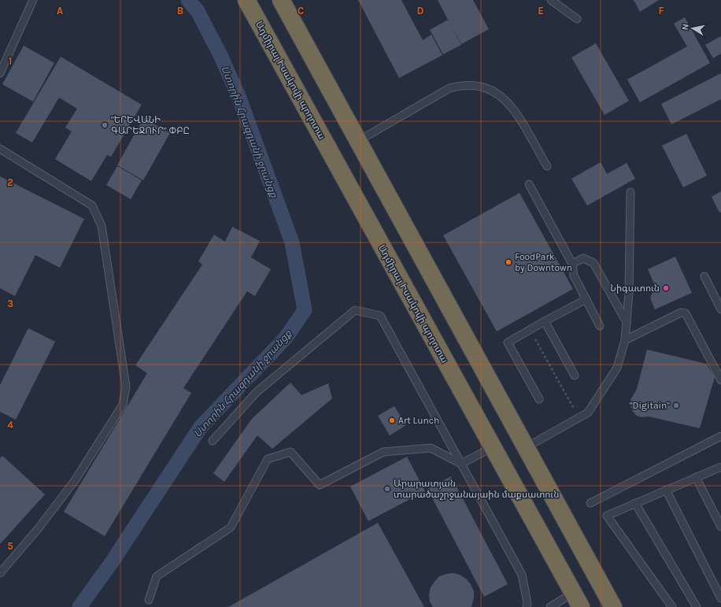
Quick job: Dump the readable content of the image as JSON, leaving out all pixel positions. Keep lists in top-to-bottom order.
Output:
{
  "streets": {
    "highway": ["Ադմիրալ Իսակովի պողոտա"]
  },
  "water": ["Ստորին Հրազդանի ջրանցք"],
  "places": [
    "\"ԵՐԵՎԱՆԻ ԳԱՐԵՋՈՒՐ\" ՓԲԸ",
    "FoodPark by Downtown",
    "Նիգատուն",
    "\"Digitain\"",
    "Art Lunch",
    "Արարատյան տարածաշրջանայաին մաքսատուն"
  ],
  "north": "left",
  "grid": {
    "columns": [
      "A",
      "B",
      "C",
      "D",
      "E",
      "F"
    ],
    "rows": [
      "1",
      "2",
      "3",
      "4",
      "5"
    ]
  }
}
